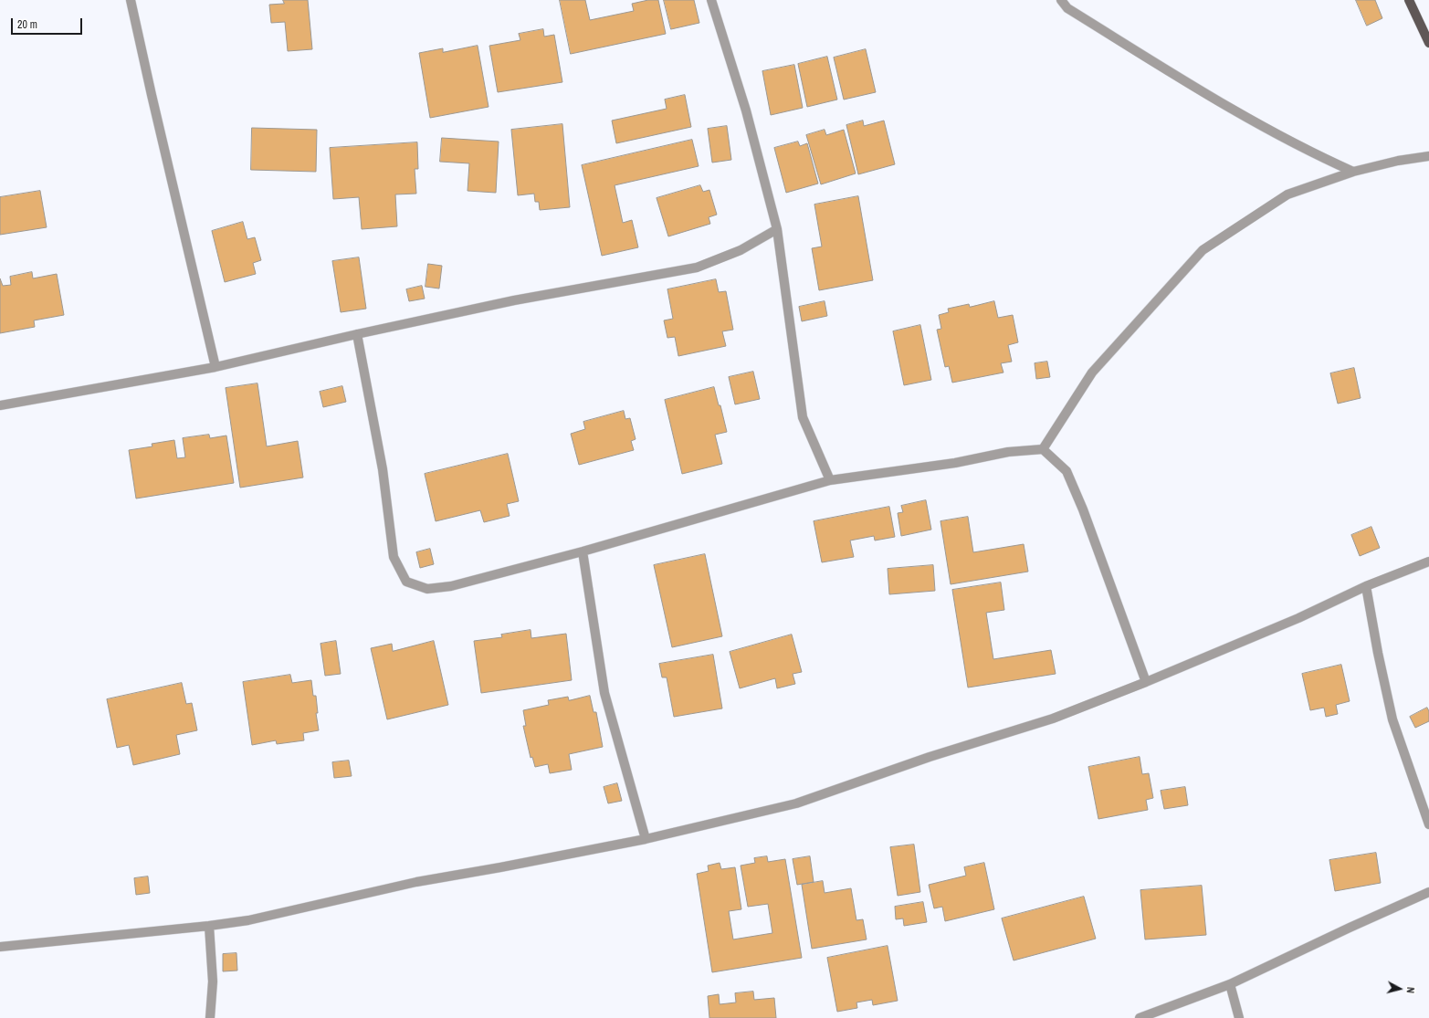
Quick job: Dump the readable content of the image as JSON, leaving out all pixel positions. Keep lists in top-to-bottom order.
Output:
{
  "scale_bar": "20 m",
  "north": "right"
}
